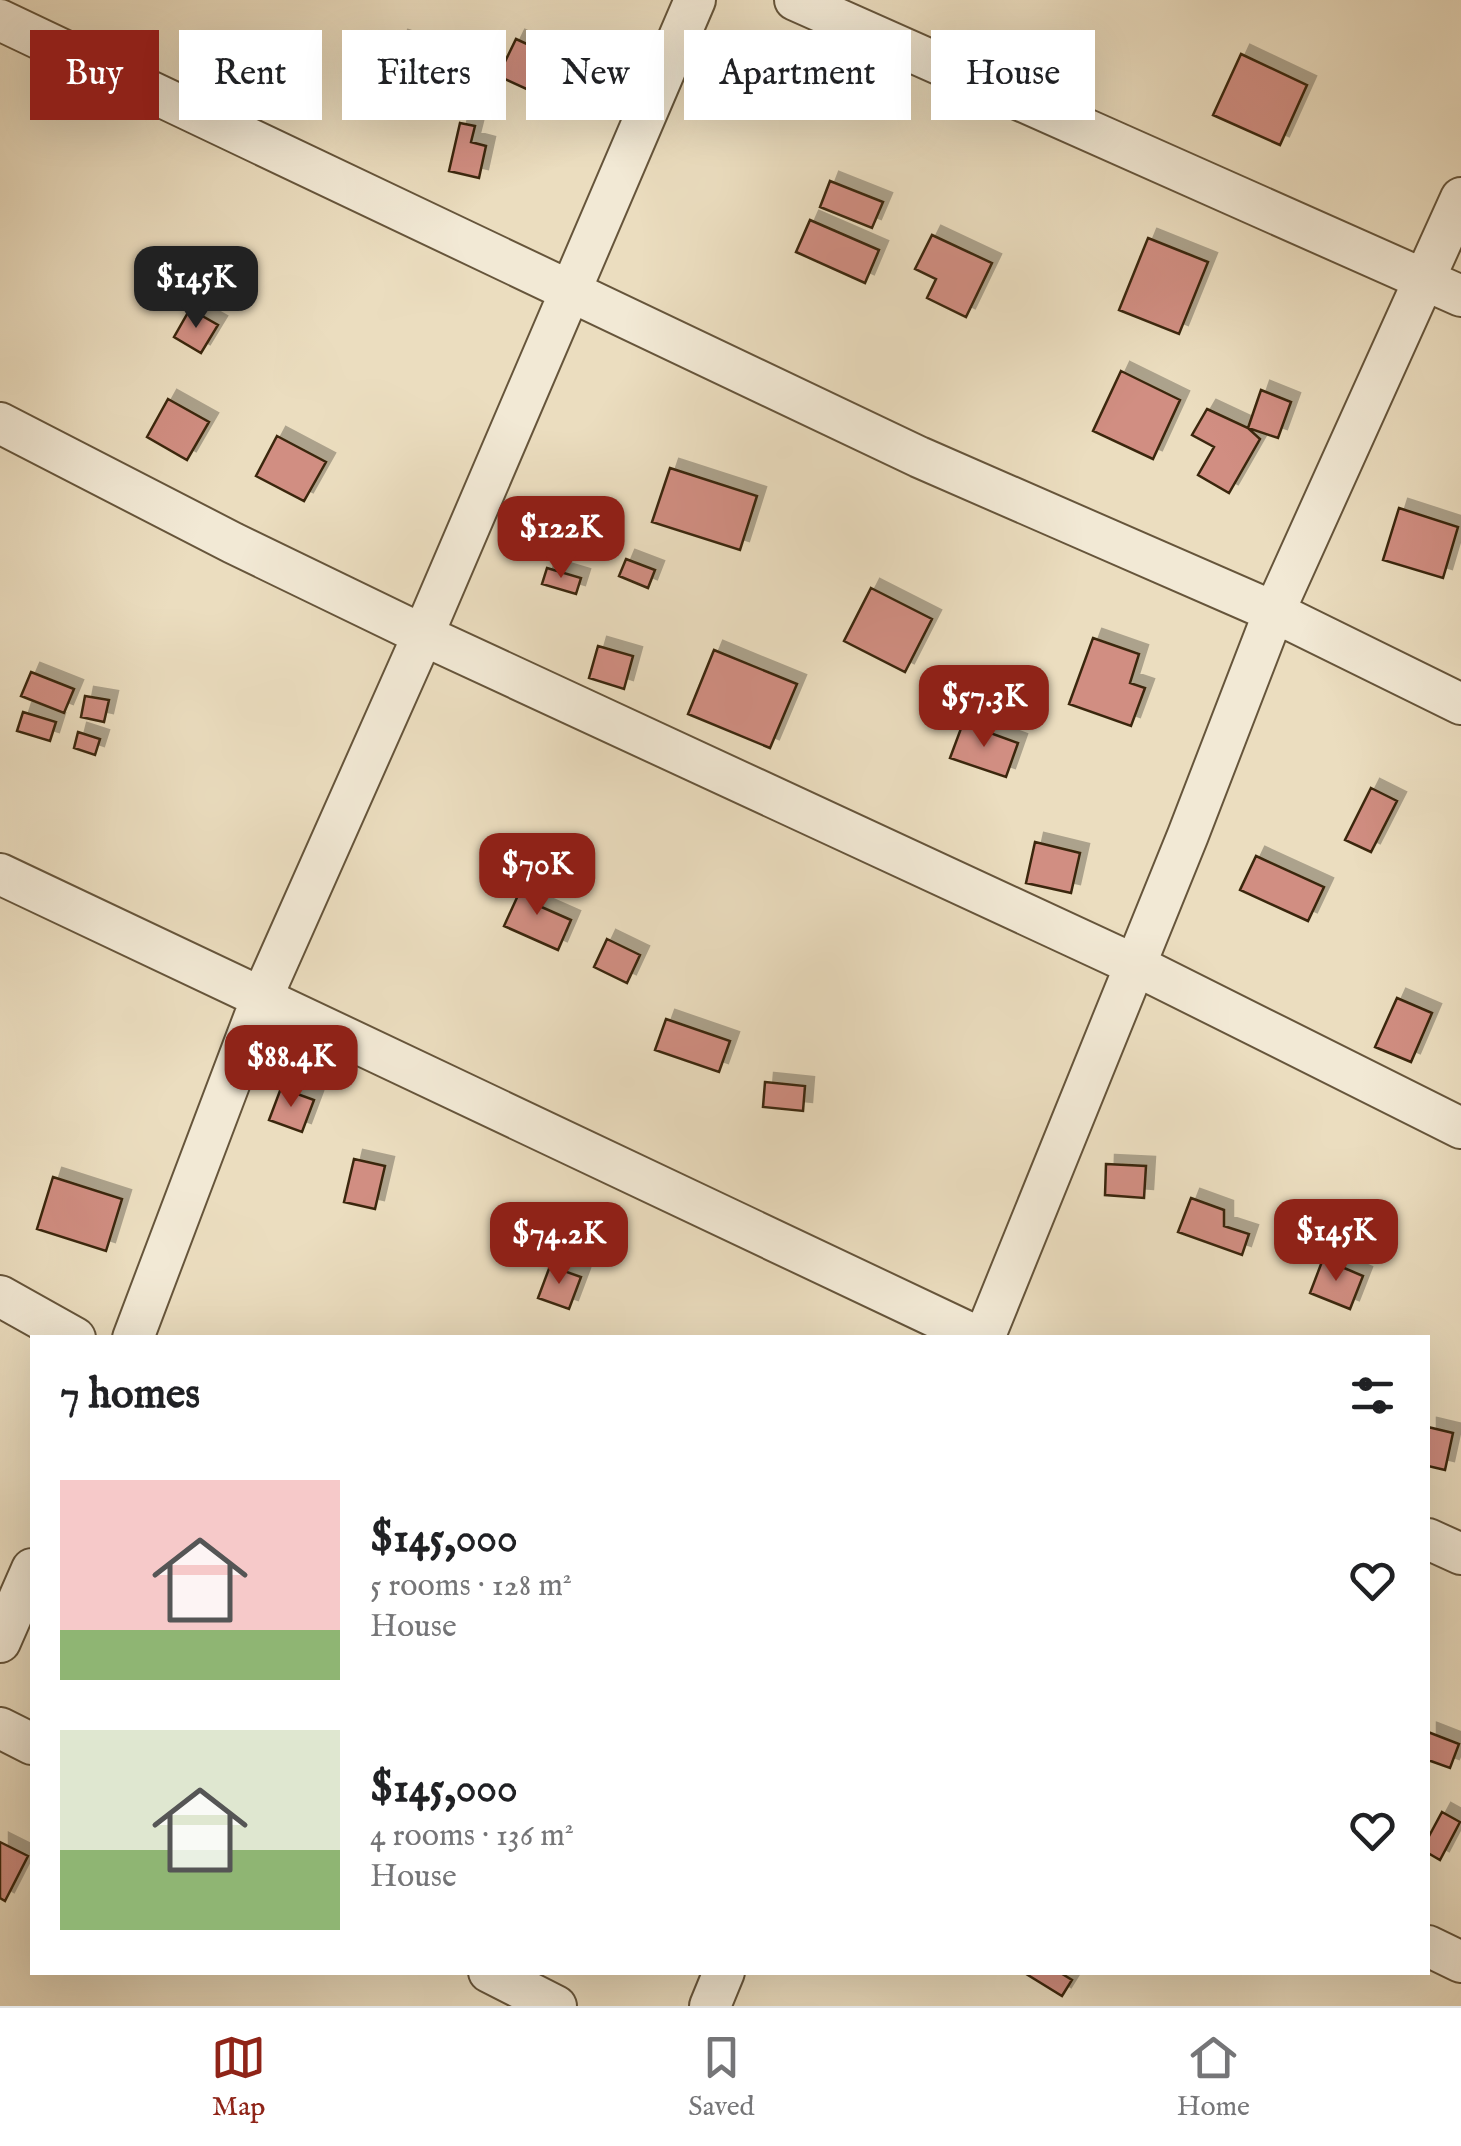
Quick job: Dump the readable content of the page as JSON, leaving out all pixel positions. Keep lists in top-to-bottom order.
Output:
{
  "page": {
    "chip": [
      "Buy",
      "Rent",
      "Filters",
      "New",
      "Apartment",
      "House"
    ],
    "price": [
      "$145K",
      "$122K",
      "$57.3K",
      "$70K",
      "$88.4K",
      "$145K",
      "$74.2K"
    ],
    "heading": "7 homes",
    "list": [
      {
        "name": "$145,000",
        "note": "5 rooms · 128 m² · House"
      },
      {
        "name": "$145,000",
        "note": "4 rooms · 136 m² · House"
      }
    ],
    "tabs": ["Map", "Saved", "Home"]
  }
}
